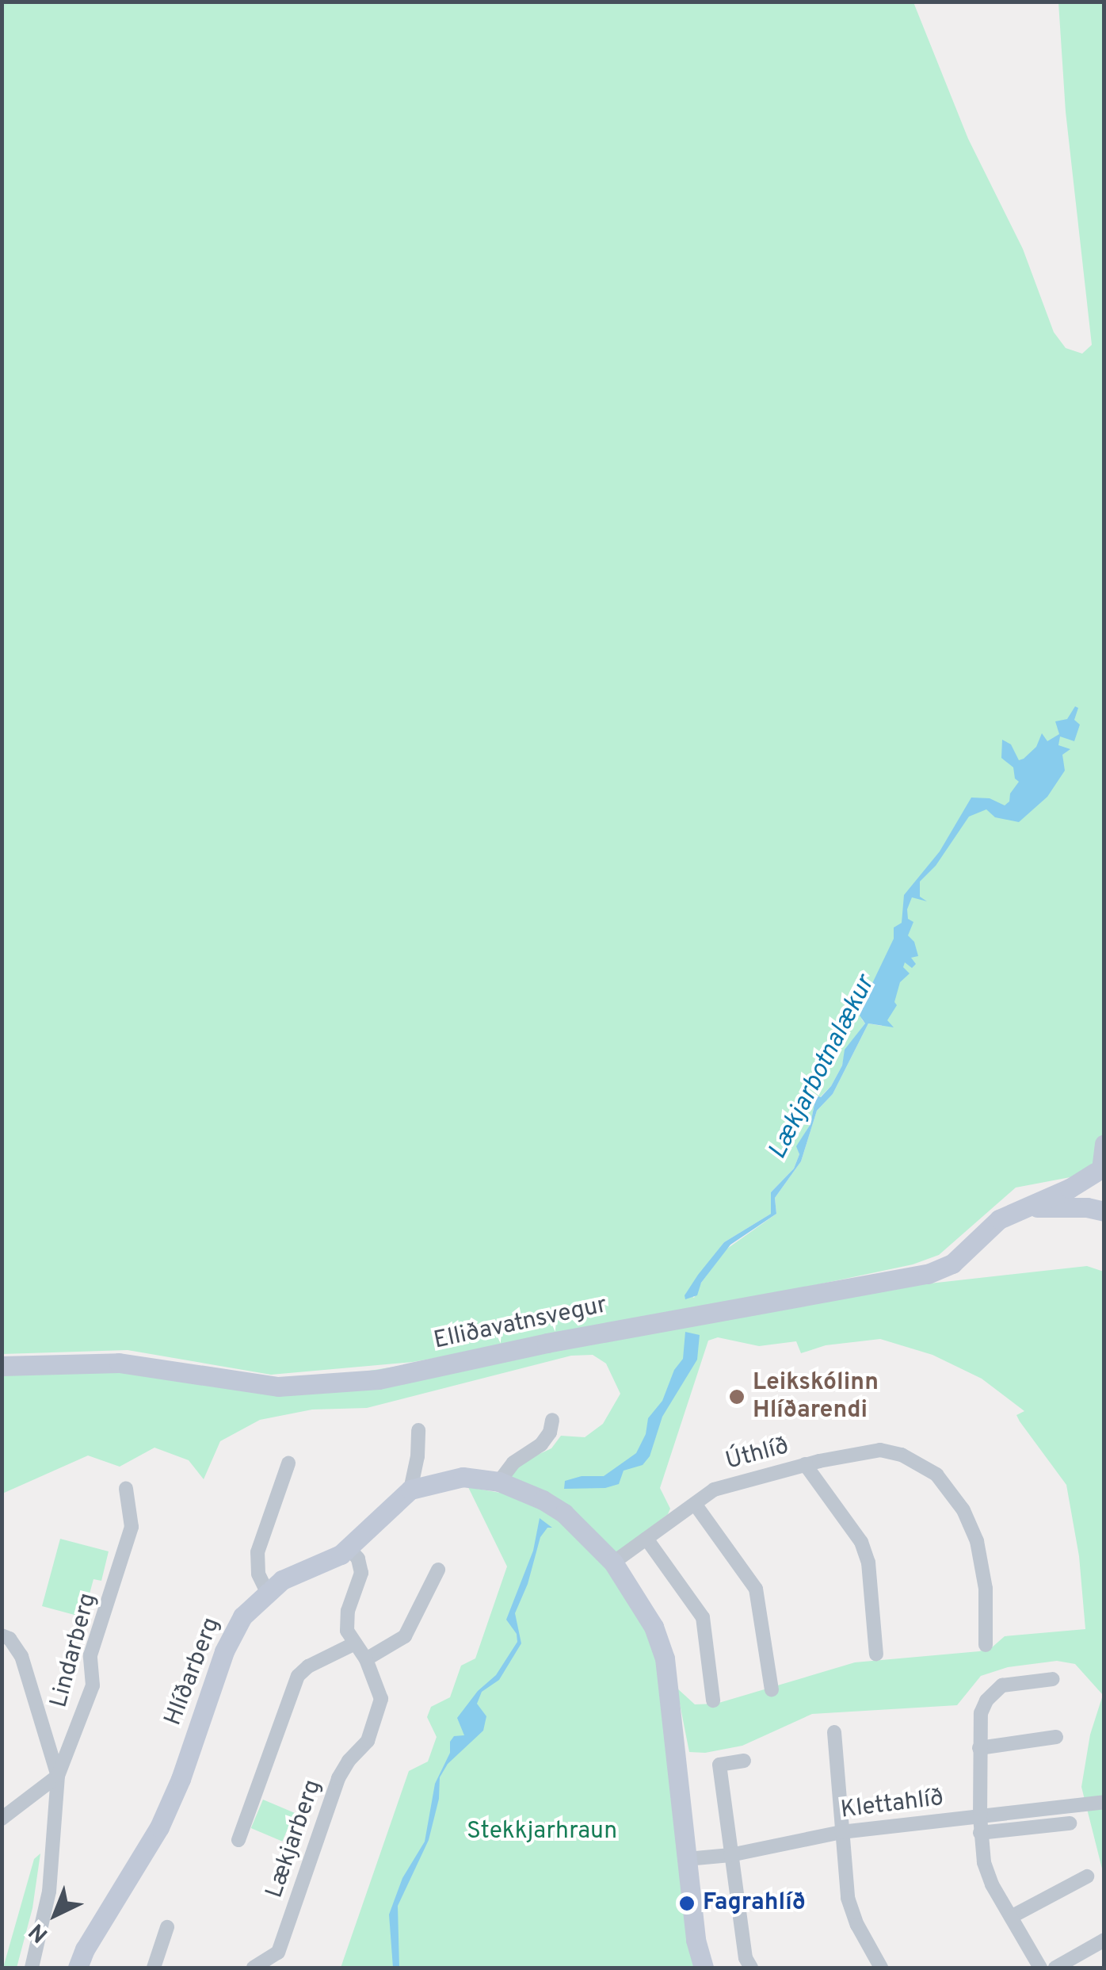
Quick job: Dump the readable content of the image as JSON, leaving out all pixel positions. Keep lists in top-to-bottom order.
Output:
{
  "streets": {
    "street": [
      "Elliðavatnsvegur",
      "Úthlíð",
      "Lindarberg",
      "Hlíðarberg",
      "Klettahlíð",
      "Lækjarberg"
    ]
  },
  "crossings": [
    ["Hlíðarberg", "Lækjarberg"]
  ],
  "water": ["Lækjarbotnalækur"],
  "parks": ["Stekkjarhraun"],
  "places": ["Leikskólinn Hlíðarendi", "Fagrahlíð"],
  "north": "bottom left"
}
